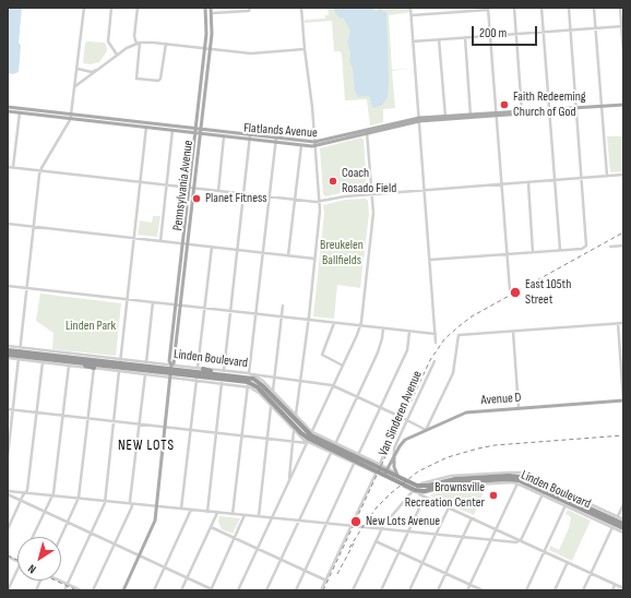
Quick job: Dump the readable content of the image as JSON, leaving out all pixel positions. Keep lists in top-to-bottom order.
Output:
{
  "streets": {
    "highway": ["Linden Boulevard"],
    "main road": [
      "Flatlands Avenue",
      "Pennsylvania Avenue",
      "Avenue D",
      "Van Sinderen Avenue"
    ]
  },
  "crossings": [
    ["Flatlands Avenue", "Pennsylvania Avenue"],
    ["Pennsylvania Avenue", "Linden Boulevard"],
    ["Linden Boulevard", "Van Sinderen Avenue"],
    ["Avenue D", "Van Sinderen Avenue"]
  ],
  "districts": ["NEW LOTS"],
  "parks": ["Breukelen Ballfields", "Linden Park"],
  "places": [
    "Faith Redeeming Church of God",
    "Coach Rosado Field",
    "Planet Fitness",
    "East 105th Street",
    "Brownsville Recreation Center",
    "New Lots Avenue"
  ],
  "scale_bar": "200 m",
  "north": "bottom left"
}
